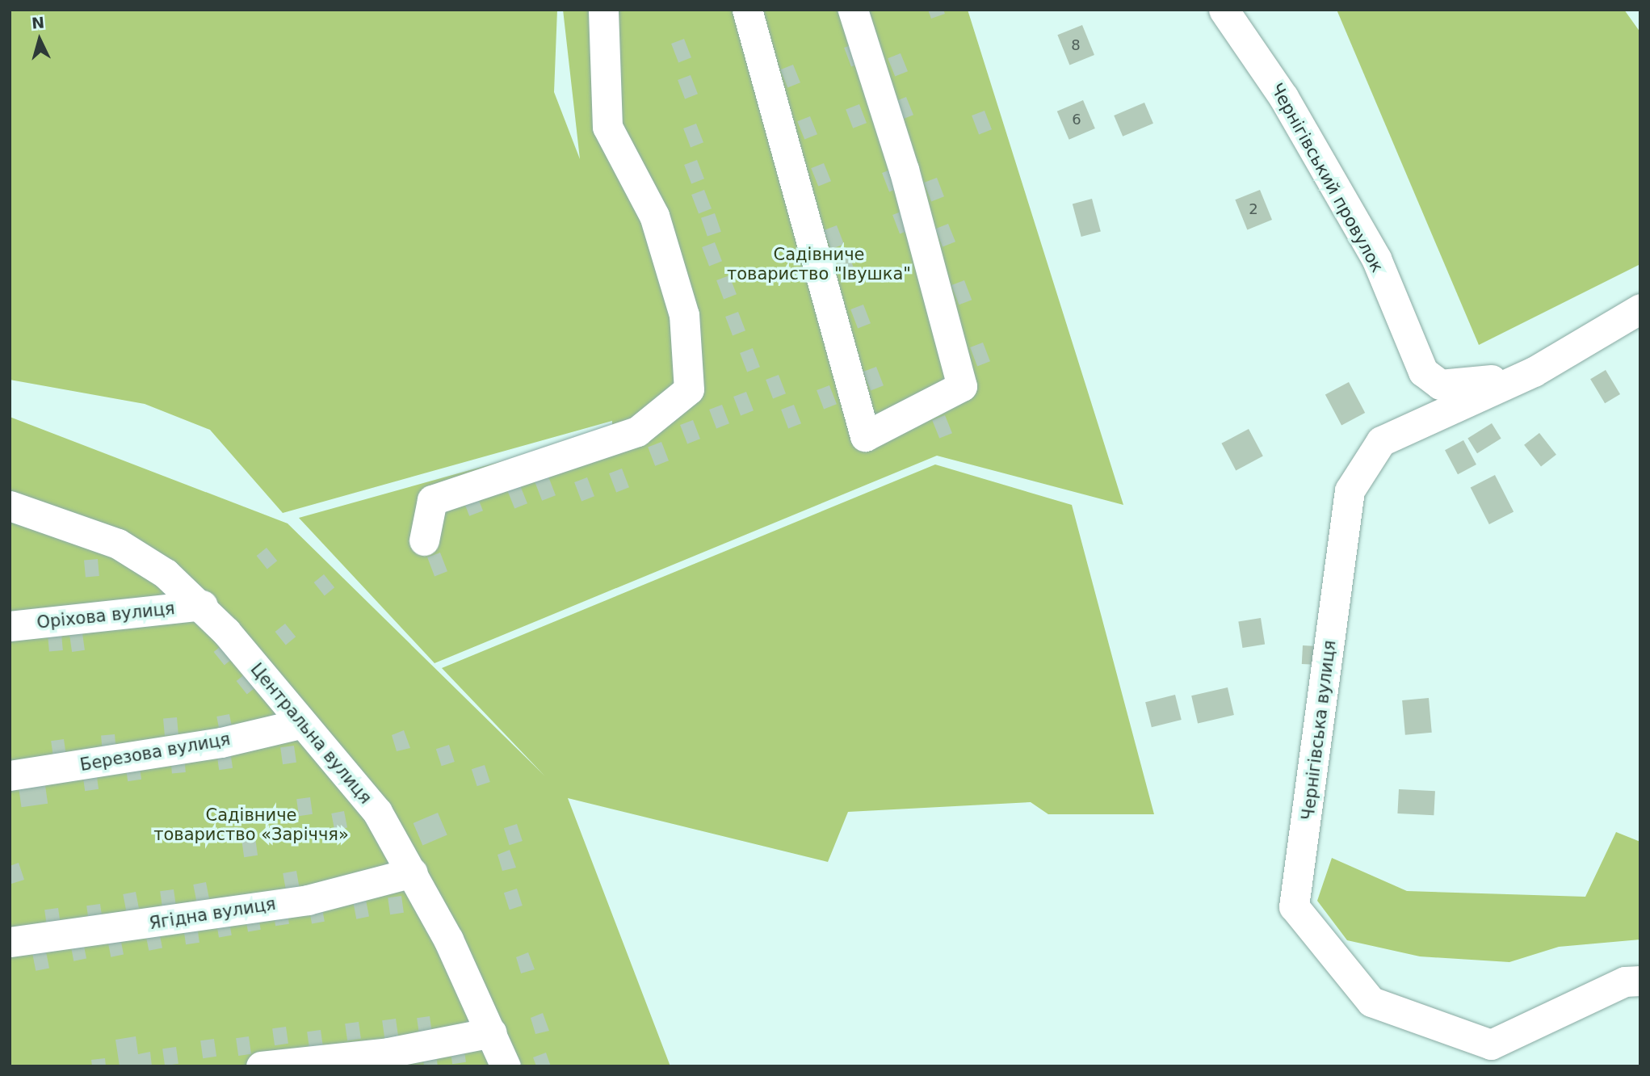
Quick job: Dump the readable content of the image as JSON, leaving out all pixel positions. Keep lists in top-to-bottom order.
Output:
{
  "streets": {
    "street": [
      "Чернігівський провулок",
      "Оріхова вулиця",
      "Чернігівська вулиця",
      "Центральна вулиця",
      "Березова вулиця",
      "Ягідна вулиця"
    ]
  },
  "crossings": [
    ["Чернігівський провулок", "Чернігівська вулиця"],
    ["Оріхова вулиця", "Центральна вулиця"],
    ["Центральна вулиця", "Березова вулиця"],
    ["Центральна вулиця", "Ягідна вулиця"]
  ],
  "parks": ["Садівниче товариство \"Івушка\"", "Садівниче товариство «Заріччя»"],
  "house_numbers": ["8", "6", "2"],
  "north": "top"
}
